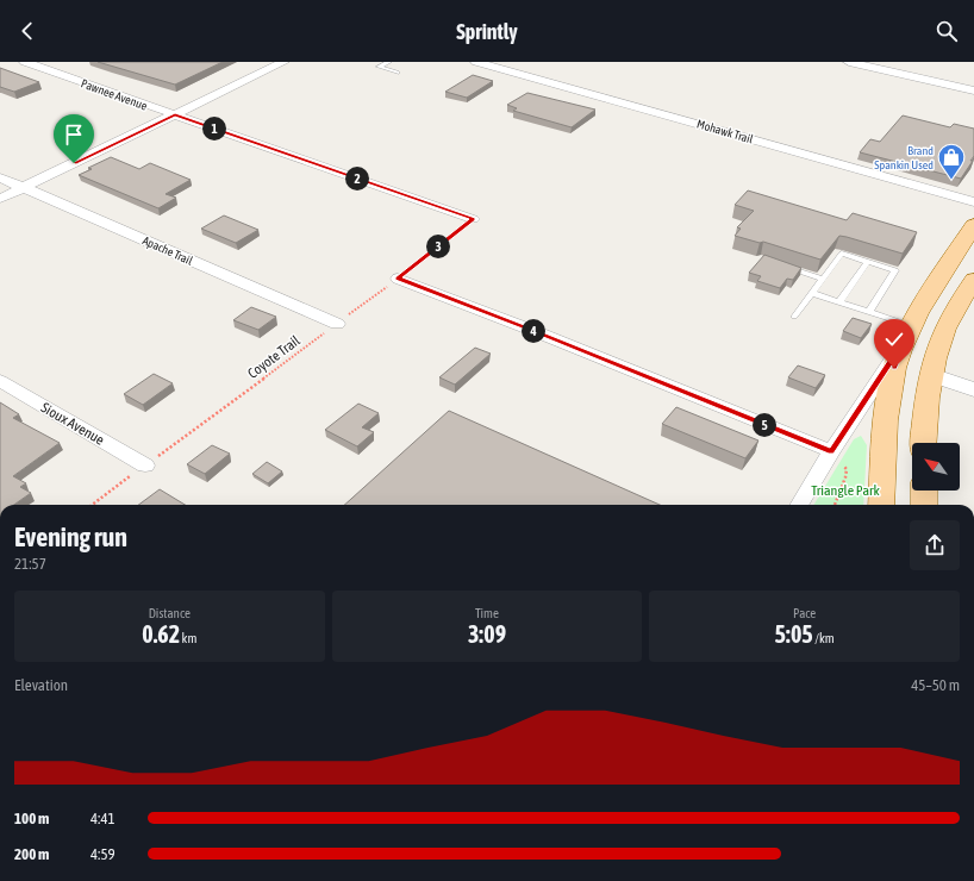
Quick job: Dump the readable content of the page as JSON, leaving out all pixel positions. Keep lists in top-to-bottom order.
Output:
{
  "streets": {
    "street": [
      "Pawnee Avenue",
      "Mohawk Trail",
      "Apache Trail",
      "Sioux Avenue"
    ],
    "path": ["Coyote Trail"]
  },
  "crossings": [
    ["Pawnee Avenue", "Coyote Trail"],
    ["Apache Trail", "Coyote Trail"],
    ["Coyote Trail", "Sioux Avenue"]
  ],
  "parks": ["Triangle Park"],
  "places": {
    "shop": ["Brand Spankin Used"]
  },
  "north": "top left",
  "page": {
    "header": "Sprintly",
    "pins": [
      "1",
      "2",
      "3",
      "4",
      "5"
    ],
    "heading": ["Evening run", "21:57"],
    "stats": [
      ["Distance", "0.62 km"],
      ["Time", "3:09"],
      ["Pace", "5:05 /km"]
    ],
    "chart": ["Elevation", "45–50 m"],
    "list": [
      {
        "name": "100 m",
        "note": "4:41"
      },
      {
        "name": "200 m",
        "note": "4:59"
      }
    ]
  }
}
